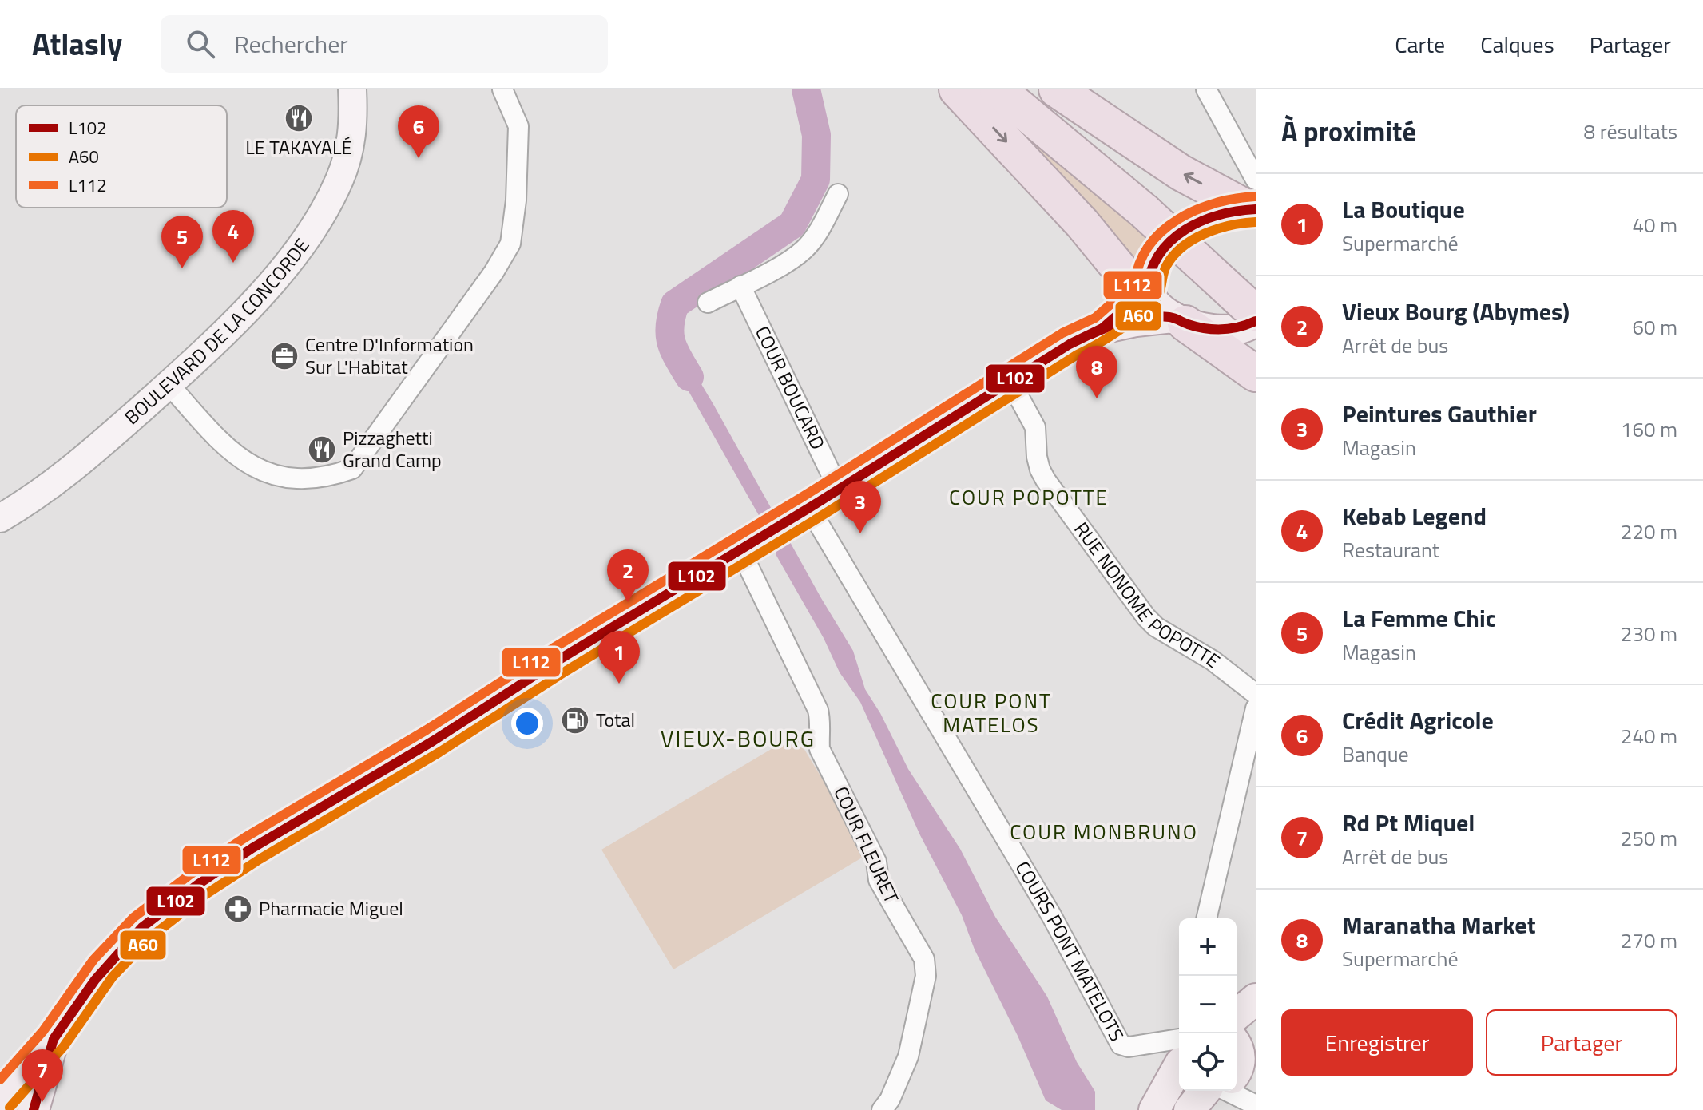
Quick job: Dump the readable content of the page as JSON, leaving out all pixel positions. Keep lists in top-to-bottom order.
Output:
{
  "streets": {
    "main road": ["BOULEVARD DE LA CONCORDE"],
    "street": [
      "COUR BOUCARD",
      "RUE NONOME POPOTTE",
      "COUR FLEURET",
      "COURS PONT MATELOTS"
    ]
  },
  "districts": [
    "COUR POPOTTE",
    "COUR PONT MATELOS",
    "VIEUX-BOURG",
    "COUR MONBRUNO"
  ],
  "places": {
    "restaurant": ["LE TAKAYALÉ", "Pizzaghetti Grand Camp"],
    "office": ["Centre D'Information Sur L'Habitat"],
    "fuel station": ["Total"],
    "pharmacy": ["Pharmacie Miguel"]
  },
  "lines": ["transit line L112", "transit line L102", "transit line A60"],
  "legend": ["L102", "A60", "L112"],
  "page": {
    "header": "Atlasly",
    "search": "Rechercher",
    "nav": ["Carte", "Calques", "Partager"],
    "heading": ["À proximité", "8 résultats"],
    "pins": [
      "6",
      "4",
      "5",
      "8",
      "3",
      "2",
      "1",
      "7"
    ],
    "list": [
      {
        "mark": "1",
        "name": "La Boutique",
        "note": "Supermarché",
        "value": "40 m"
      },
      {
        "mark": "2",
        "name": "Vieux Bourg (Abymes)",
        "note": "Arrêt de bus",
        "value": "60 m"
      },
      {
        "mark": "3",
        "name": "Peintures Gauthier",
        "note": "Magasin",
        "value": "160 m"
      },
      {
        "mark": "4",
        "name": "Kebab Legend",
        "note": "Restaurant",
        "value": "220 m"
      },
      {
        "mark": "5",
        "name": "La Femme Chic",
        "note": "Magasin",
        "value": "230 m"
      },
      {
        "mark": "6",
        "name": "Crédit Agricole",
        "note": "Banque",
        "value": "240 m"
      },
      {
        "mark": "7",
        "name": "Rd Pt Miquel",
        "note": "Arrêt de bus",
        "value": "250 m"
      },
      {
        "mark": "8",
        "name": "Maranatha Market",
        "note": "Supermarché",
        "value": "270 m"
      }
    ],
    "map_buttons": ["+", "−"],
    "buttons": ["Enregistrer", "Partager"]
  }
}
